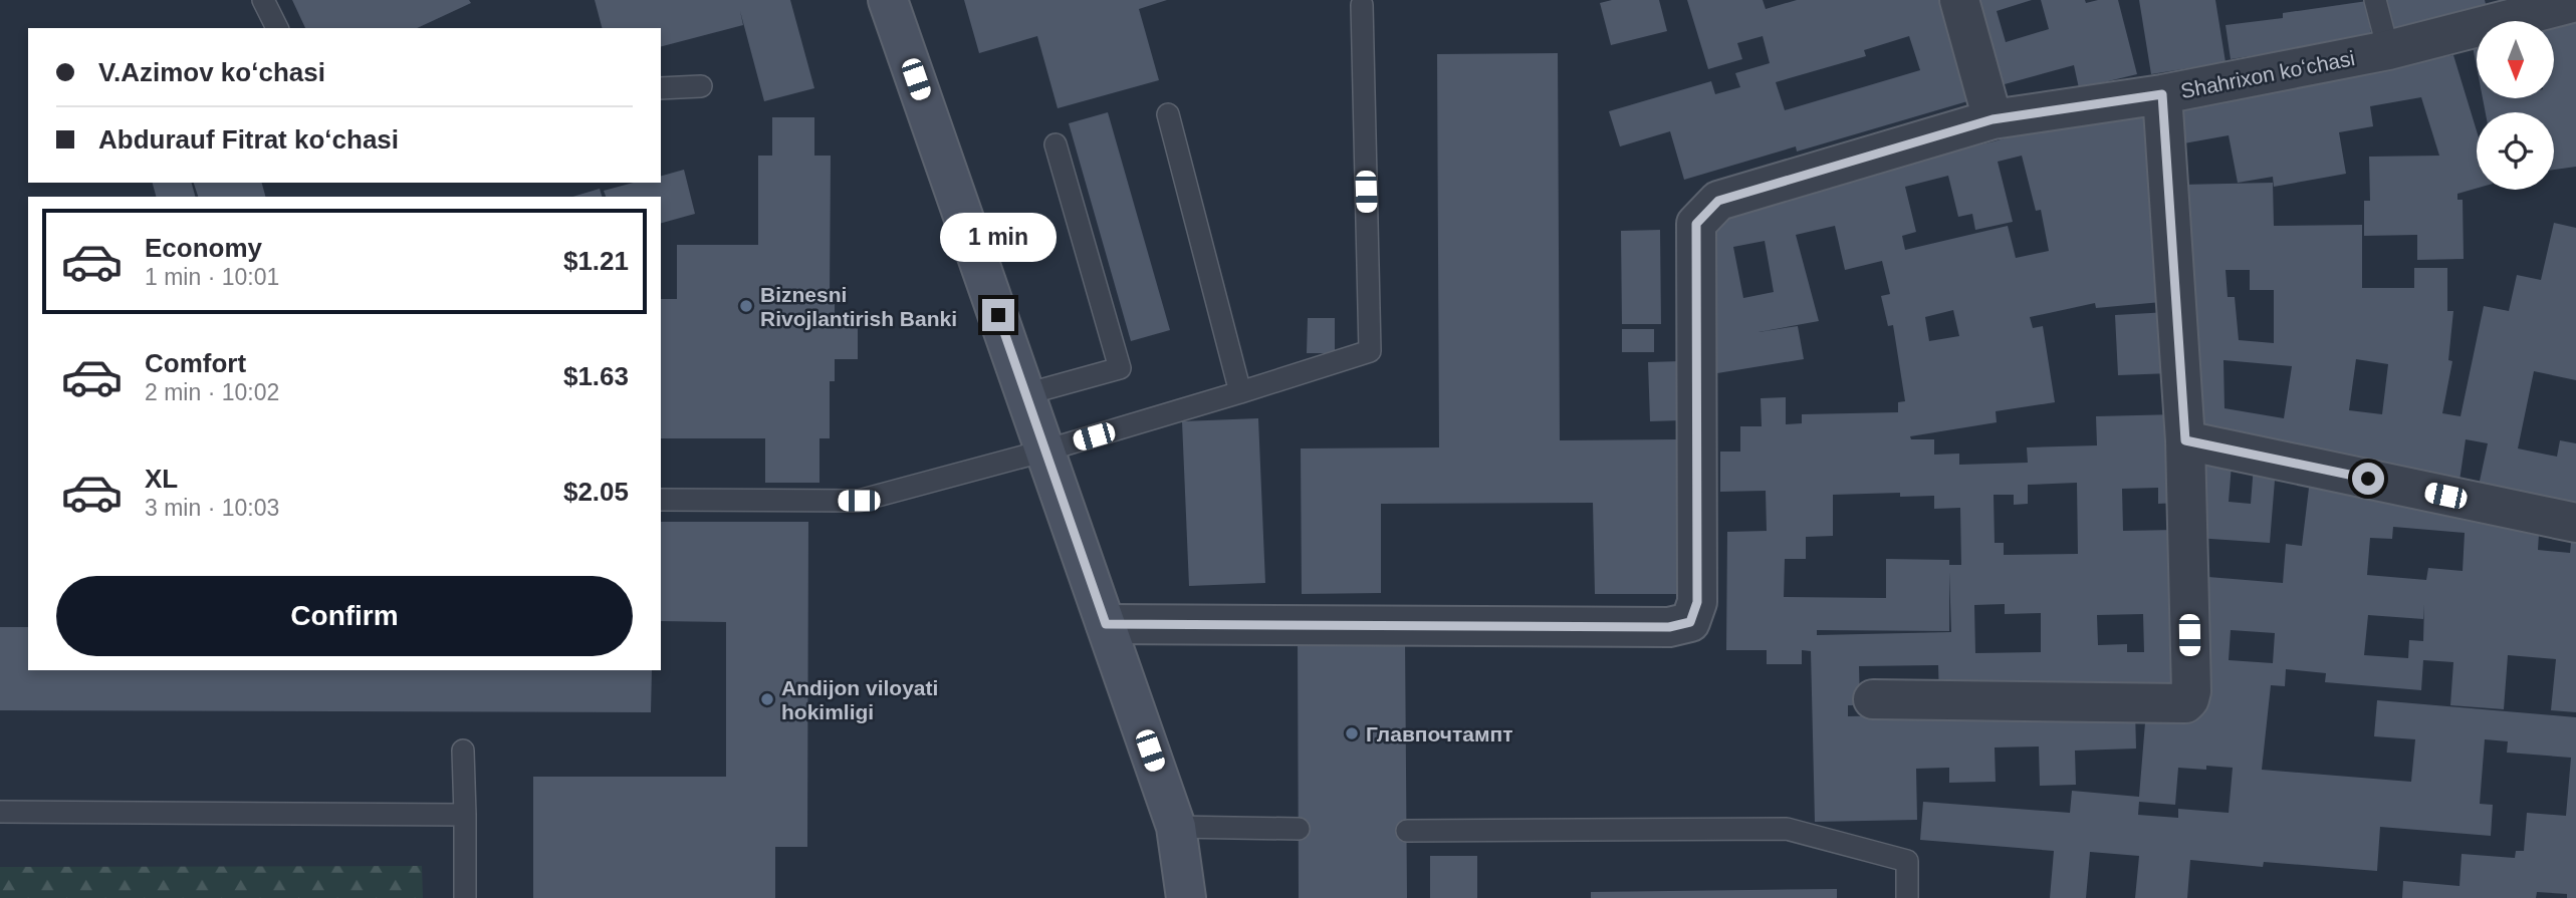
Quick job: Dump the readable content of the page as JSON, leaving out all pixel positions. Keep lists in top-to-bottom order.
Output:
{
  "streets": {
    "street": ["Shahrixon koʻchasi"]
  },
  "places": ["Biznesni Rivojlantirish Banki", "Andijon vilоyati hоkimligi", "Главпочтампт"],
  "north": "bottom",
  "page": {
    "banner": ["V.Аzimov koʻchasi", "Abdurauf Fitrat koʻchasi"],
    "list": [
      {
        "name": "Economy",
        "note": "1 min · 10:01",
        "value": "$1.21"
      },
      {
        "name": "Comfort",
        "note": "2 min · 10:02",
        "value": "$1.63"
      },
      {
        "name": "XL",
        "note": "3 min · 10:03",
        "value": "$2.05"
      }
    ],
    "bubble": "1 min",
    "buttons": "Confirm"
  }
}
